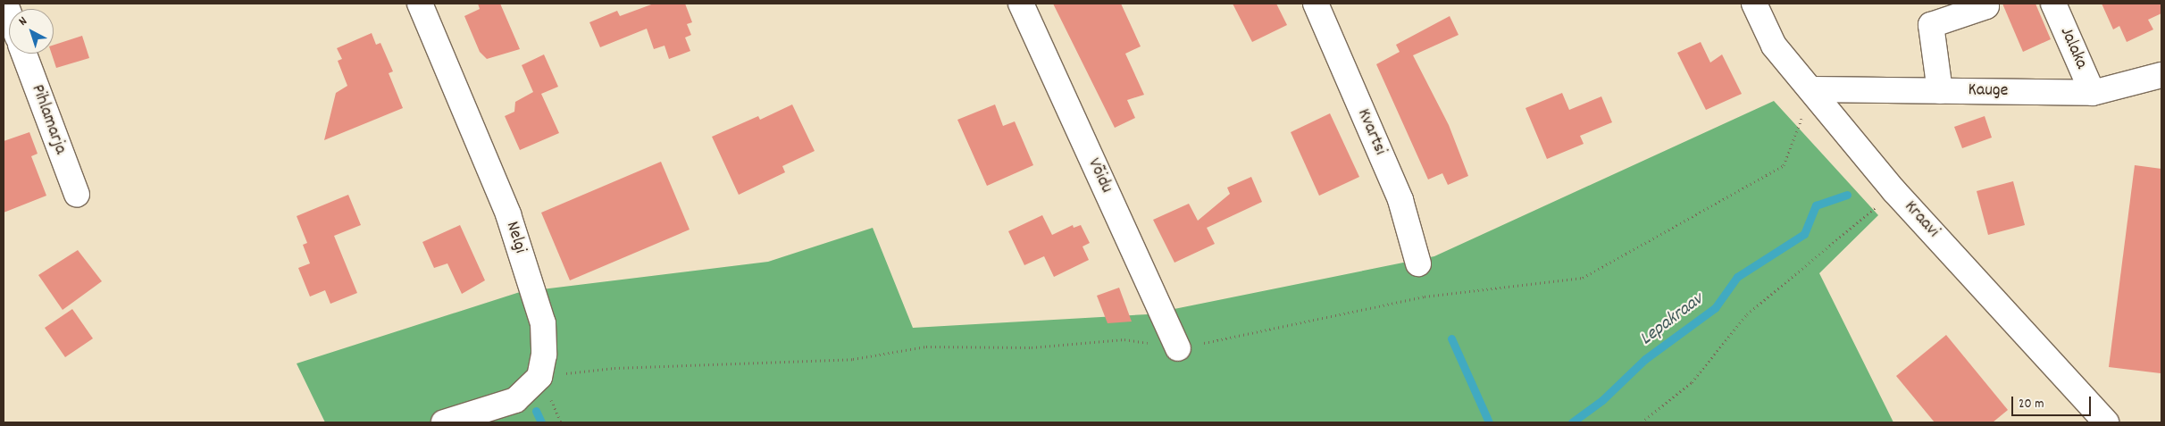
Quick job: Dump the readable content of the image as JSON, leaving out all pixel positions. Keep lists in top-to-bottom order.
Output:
{
  "streets": {
    "street": [
      "Jalaka",
      "Kauge",
      "Pihlamarja",
      "Kvartsi",
      "Võidu",
      "Kraavi",
      "Nelgi"
    ]
  },
  "crossings": [
    ["Jalaka", "Kauge"],
    ["Kauge", "Kraavi"]
  ],
  "water": ["Lepakraav"],
  "scale_bar": "20 m",
  "north": "top left"
}
